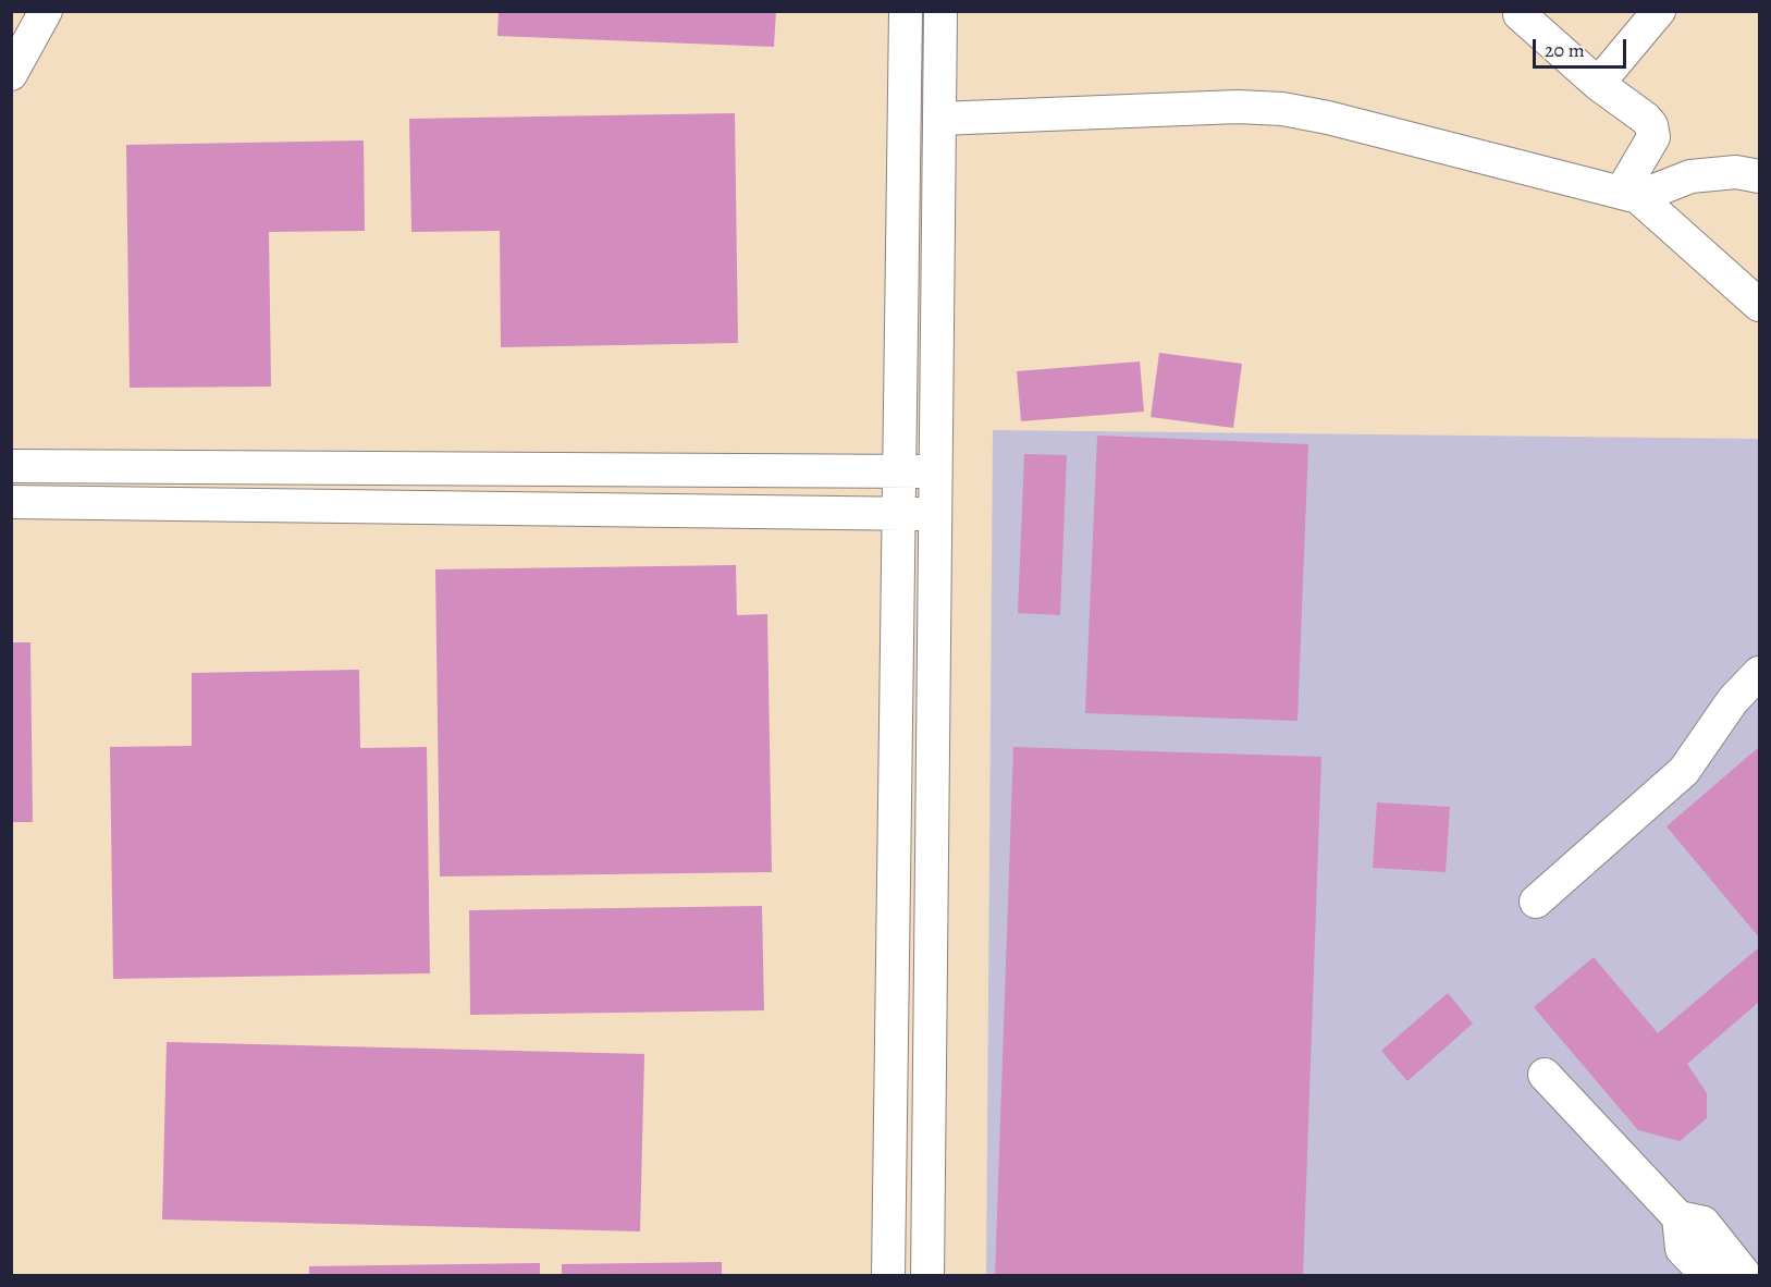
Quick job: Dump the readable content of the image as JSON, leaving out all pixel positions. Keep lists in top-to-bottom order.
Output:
{
  "scale_bar": "20 m"
}
